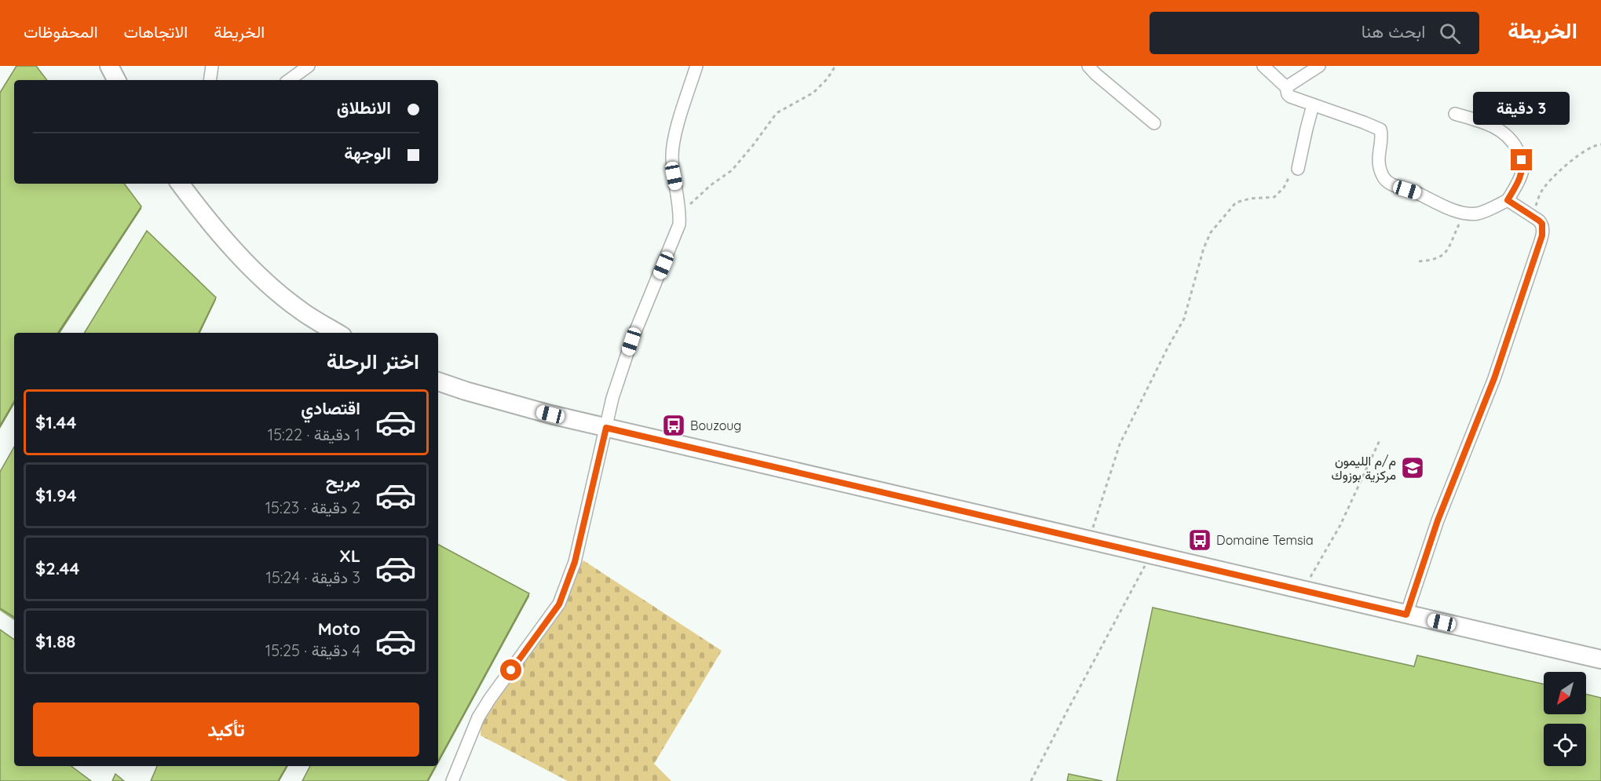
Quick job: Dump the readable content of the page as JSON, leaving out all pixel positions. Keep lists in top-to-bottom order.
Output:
{
  "places": {
    "bus stop": ["Bouzoug", "Domaine Temsia"],
    "school or university": ["م/م الليمون مركزية بوزوك"]
  },
  "north": "bottom left",
  "page": {
    "header": "الخريطة",
    "search": "ابحث هنا",
    "nav": ["الخريطة", "الاتجاهات", "المحفوظات"],
    "banner": ["الانطلاق", "الوجهة"],
    "bubble": "3 دقيقة",
    "heading": "اختر الرحلة",
    "list": [
      {
        "name": "اقتصادي",
        "note": "1 دقيقة · 15:22",
        "value": "$1.44"
      },
      {
        "name": "مريح",
        "note": "2 دقيقة · 15:23",
        "value": "$1.94"
      },
      {
        "name": "XL",
        "note": "3 دقيقة · 15:24",
        "value": "$2.44"
      },
      {
        "name": "Moto",
        "note": "4 دقيقة · 15:25",
        "value": "$1.88"
      }
    ],
    "buttons": "تأكيد"
  }
}
